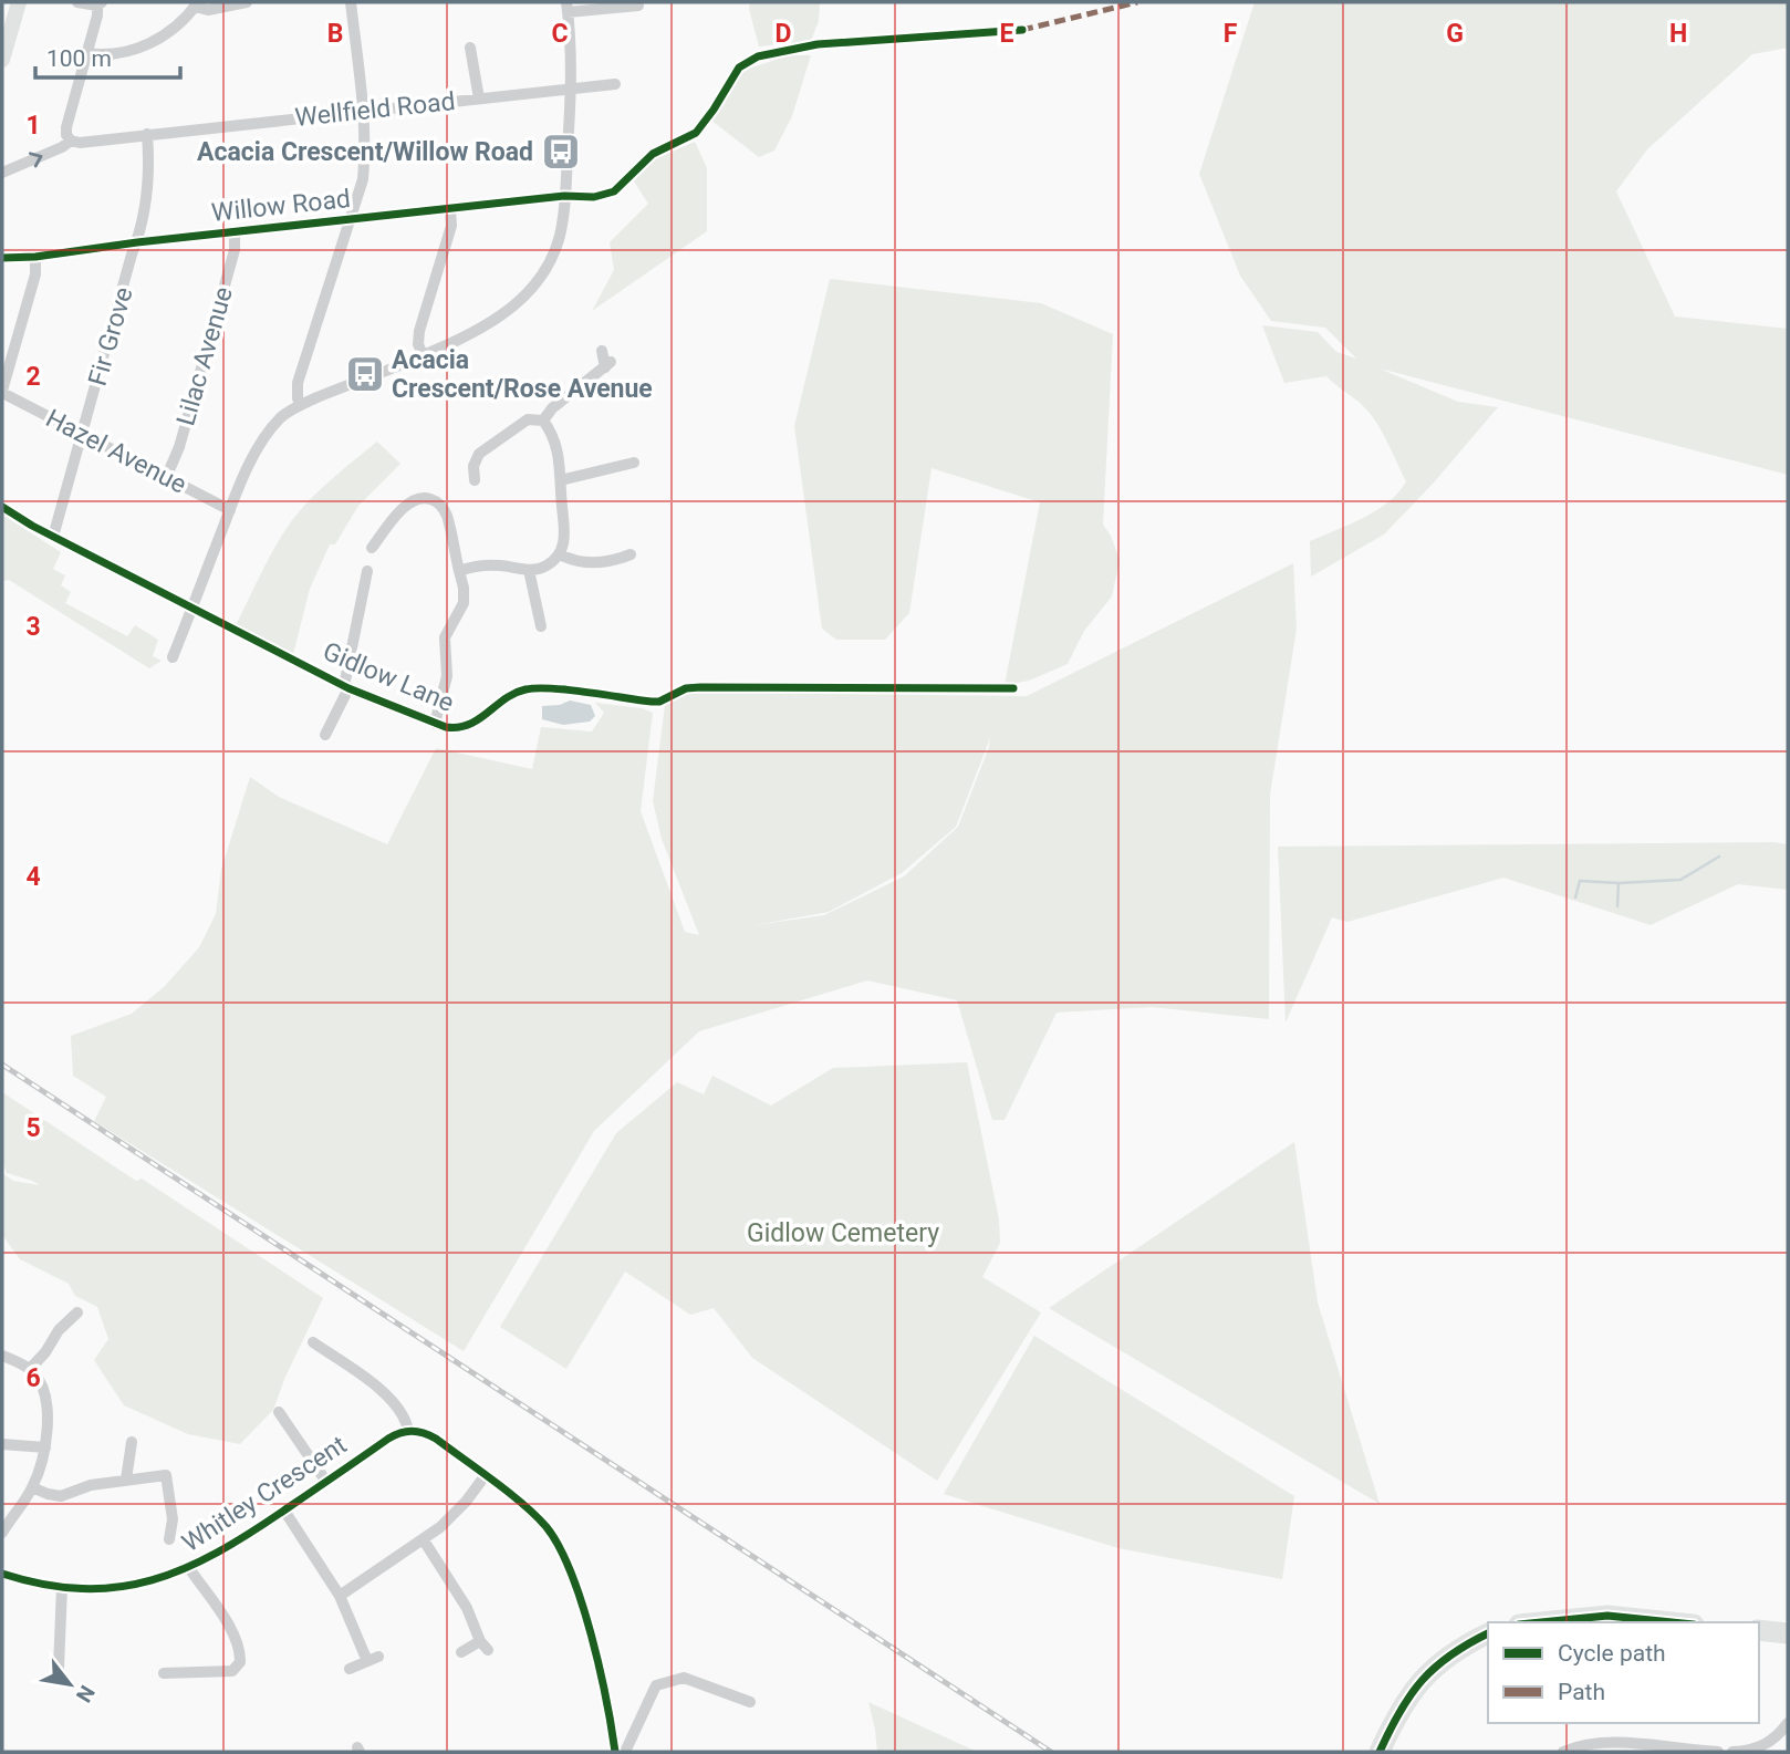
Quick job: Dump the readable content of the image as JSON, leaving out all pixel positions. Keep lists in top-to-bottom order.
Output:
{
  "streets": {
    "street": [
      "Wellfield Road",
      "Willow Road",
      "Fir Grove",
      "Lilac Avenue",
      "Hazel Avenue",
      "Gidlow Lane",
      "Whitley Crescent"
    ]
  },
  "crossings": [
    ["Wellfield Road", "Fir Grove"],
    ["Willow Road", "Fir Grove"],
    ["Willow Road", "Lilac Avenue"],
    ["Fir Grove", "Hazel Avenue"],
    ["Fir Grove", "Gidlow Lane"],
    ["Lilac Avenue", "Hazel Avenue"]
  ],
  "parks": ["Gidlow Cemetery"],
  "places": {
    "bus stop": ["Acacia Crescent/Willow Road", "Acacia Crescent/Rose Avenue"]
  },
  "legend": ["Cycle path", "Path"],
  "scale_bar": "100 m",
  "north": "bottom right",
  "grid": {
    "columns": [
      "B",
      "C",
      "D",
      "E",
      "F",
      "G",
      "H"
    ],
    "rows": [
      "1",
      "2",
      "3",
      "4",
      "5",
      "6"
    ]
  }
}
